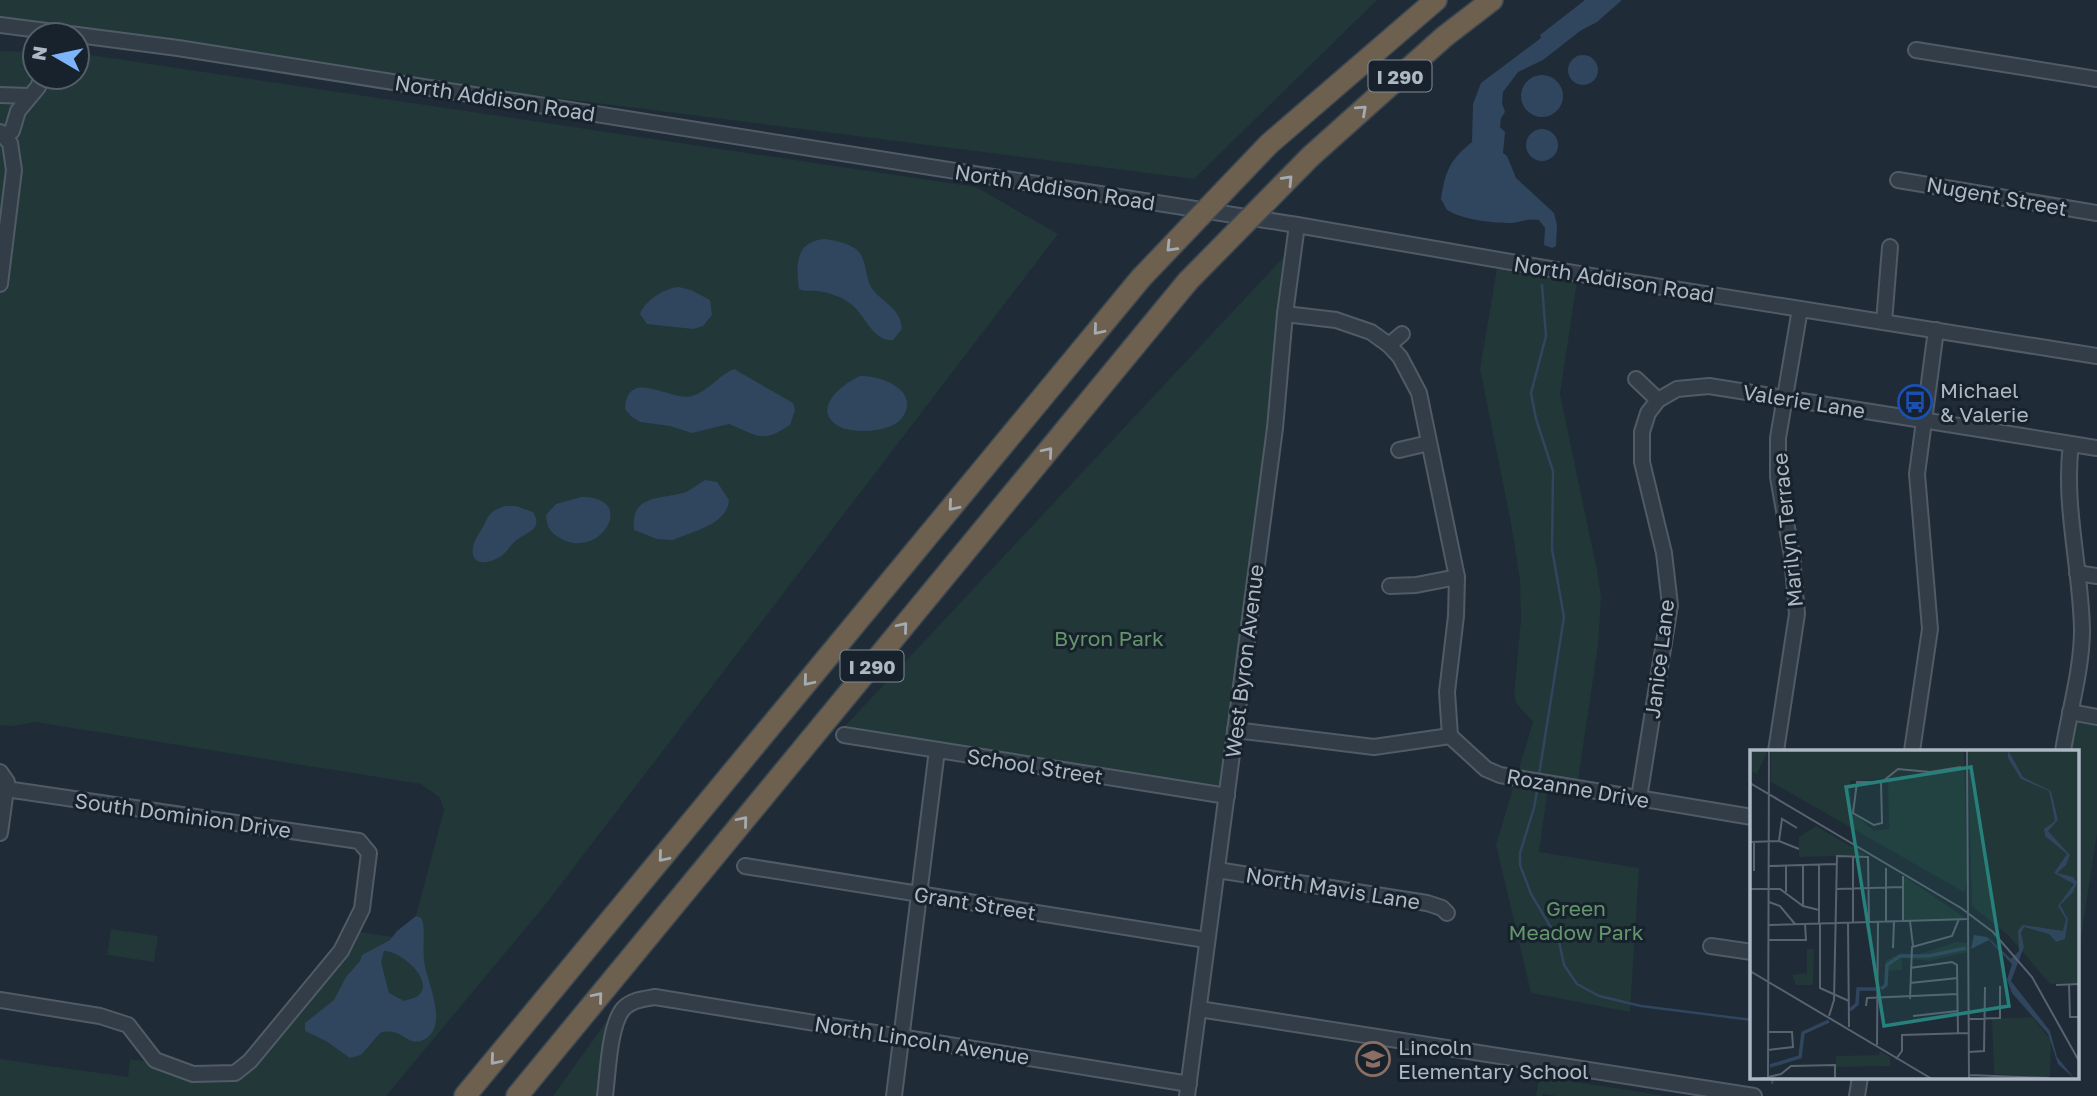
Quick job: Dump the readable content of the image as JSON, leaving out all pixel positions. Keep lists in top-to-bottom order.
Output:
{
  "streets": {
    "highway": ["I 290"],
    "street": [
      "North Addison Road",
      "Nugent Street",
      "Valerie Lane",
      "Marilyn Terrace",
      "Janice Lane",
      "West Byron Avenue",
      "School Street",
      "Rozanne Drive",
      "South Dominion Drive",
      "North Mavis Lane",
      "Grant Street",
      "North Lincoln Avenue"
    ]
  },
  "crossings": [
    ["North Addison Road", "Marilyn Terrace"],
    ["North Addison Road", "West Byron Avenue"],
    ["Valerie Lane", "Marilyn Terrace"],
    ["Valerie Lane", "Janice Lane"],
    ["Janice Lane", "Rozanne Drive"],
    ["West Byron Avenue", "School Street"],
    ["West Byron Avenue", "North Mavis Lane"],
    ["West Byron Avenue", "Grant Street"],
    ["West Byron Avenue", "North Lincoln Avenue"]
  ],
  "parks": ["Byron Park", "Green Meadow Park"],
  "places": {
    "bus stop": ["Michael & Valerie"],
    "school or university": ["Lincoln Elementary School"]
  },
  "north": "left"
}
